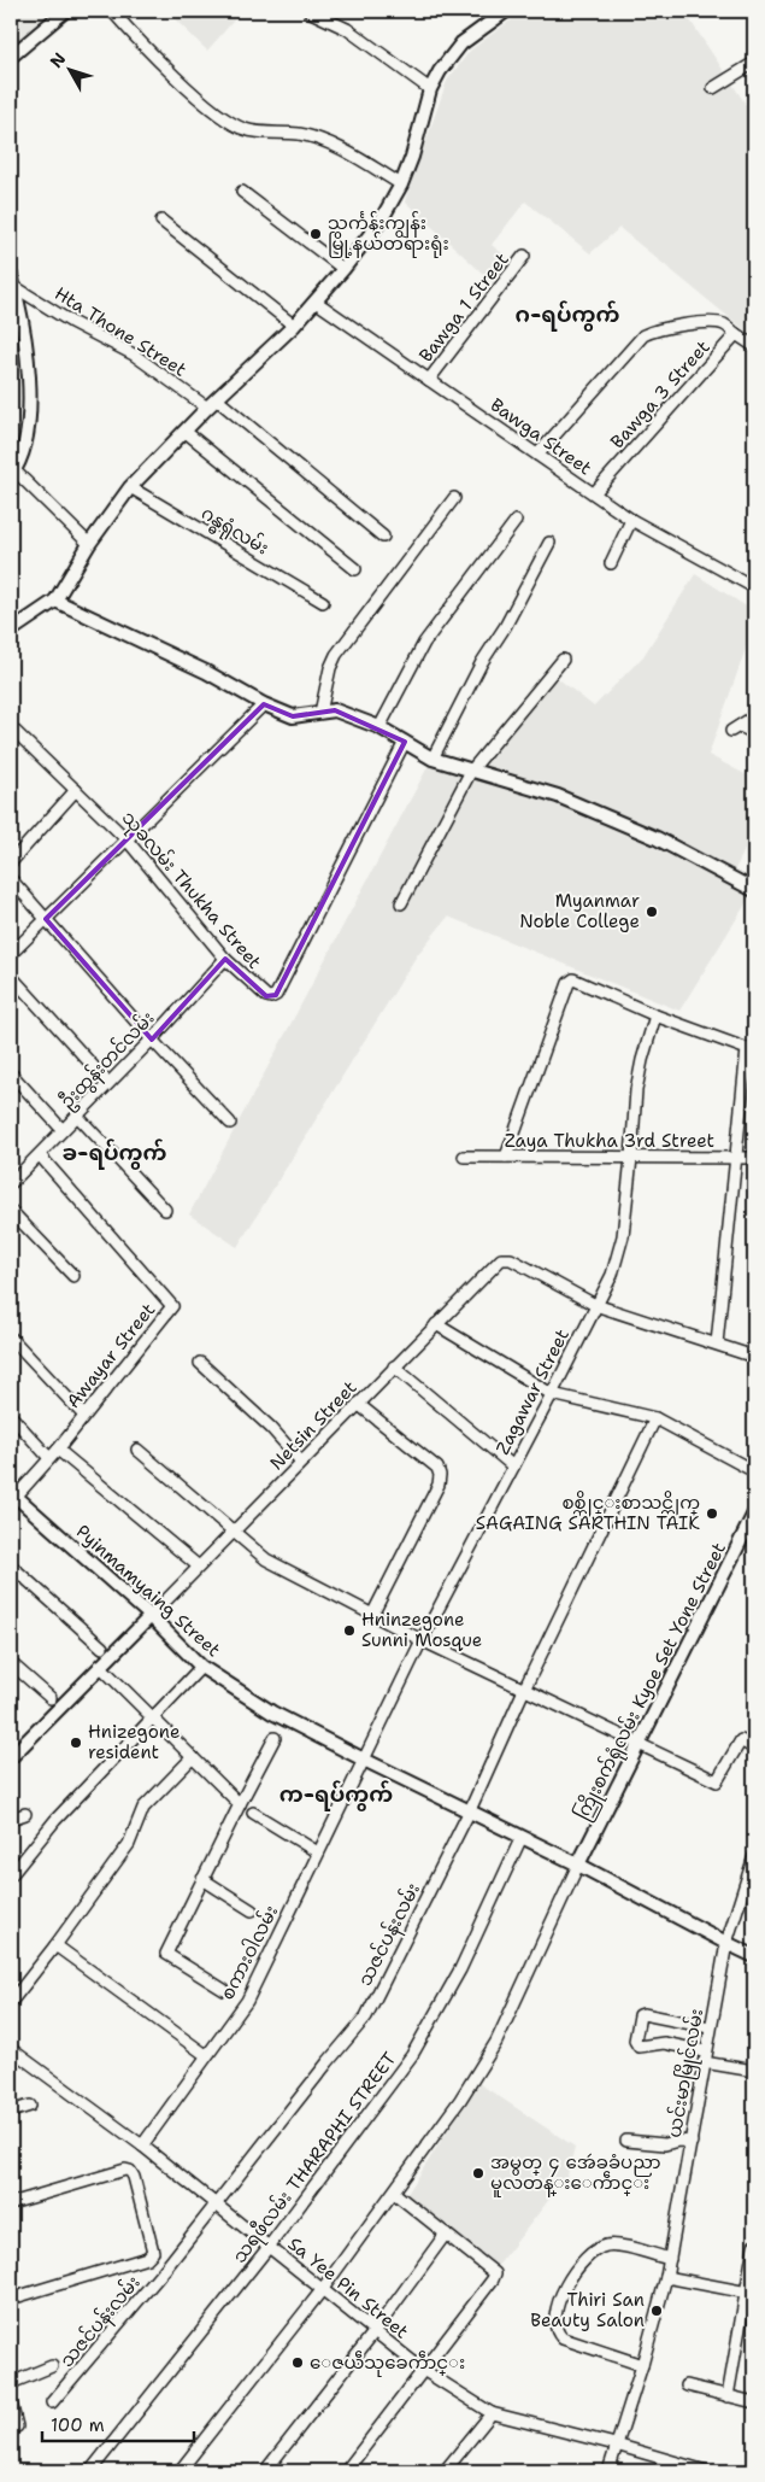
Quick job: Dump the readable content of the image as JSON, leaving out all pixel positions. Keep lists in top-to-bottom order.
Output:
{
  "streets": {
    "street": [
      "Bawga 1 Street",
      "Hta Thone Street",
      "Bawga 3 Street",
      "Bawga Street",
      "ဂန္ဓရုံလမ်း",
      "သုခလမ်း Thukha Street",
      "ဦးထွန်းတင်လမ်း",
      "Zaya Thukha 3rd Street",
      "Awayar Street",
      "Zagawar Street",
      "Netsin Street",
      "Pyinmamyaing Street",
      "ကြိုးစက်ရုံလမ်း Kyoe Set Yone Street",
      "သဇင်ပန်းလမ်း",
      "စကားဝါလမ်း",
      "ယင်းမာမြိုင်လမ်း",
      "သရဖီလမ်း THARAPHI STREET",
      "Sa Yee Pin Street"
    ]
  },
  "crossings": [
    ["Bawga 1 Street", "Bawga Street"],
    ["Bawga 3 Street", "Bawga Street"],
    ["သုခလမ်း Thukha Street", "ဦးထွန်းတင်လမ်း"],
    ["ဦးထွန်းတင်လမ်း", "Awayar Street"],
    ["Zaya Thukha 3rd Street", "Zagawar Street"],
    ["Awayar Street", "Pyinmamyaing Street"],
    ["Zagawar Street", "Netsin Street"],
    ["Zagawar Street", "Pyinmamyaing Street"],
    ["Zagawar Street", "စကားဝါလမ်း"],
    ["Netsin Street", "Pyinmamyaing Street"],
    ["Pyinmamyaing Street", "ကြိုးစက်ရုံလမ်း Kyoe Set Yone Street"],
    ["Pyinmamyaing Street", "သဇင်ပန်းလမ်း"],
    ["Pyinmamyaing Street", "စကားဝါလမ်း"],
    ["Pyinmamyaing Street", "ယင်းမာမြိုင်လမ်း"],
    ["Pyinmamyaing Street", "သရဖီလမ်း THARAPHI STREET"],
    ["သဇင်ပန်းလမ်း", "Sa Yee Pin Street"],
    ["စကားဝါလမ်း", "Sa Yee Pin Street"],
    ["ယင်းမာမြိုင်လမ်း", "Sa Yee Pin Street"],
    ["သရဖီလမ်း THARAPHI STREET", "Sa Yee Pin Street"]
  ],
  "districts": ["ဂ-ရပ်ကွက်", "ခ-ရပ်ကွက်", "က-ရပ်ကွက်"],
  "places": [
    "သင်္ကန်းကျွန်း မြို့နယ်တရားရုံး",
    "Myanmar Noble College",
    "စစ္ကိုင္းစာသင္တိုက္ SAGAING SARTHIN TAIK",
    "Hninzegone Sunni Mosque",
    "Hnizegone resident",
    "အမွတ္ ၄ အေဴခခံပညာ မူလတန္းေကဵာင္း",
    "Thiri San Beauty Salon",
    "ေဇယဵသုခေကဵာင္း"
  ],
  "scale_bar": "100 m",
  "north": "top left"
}
